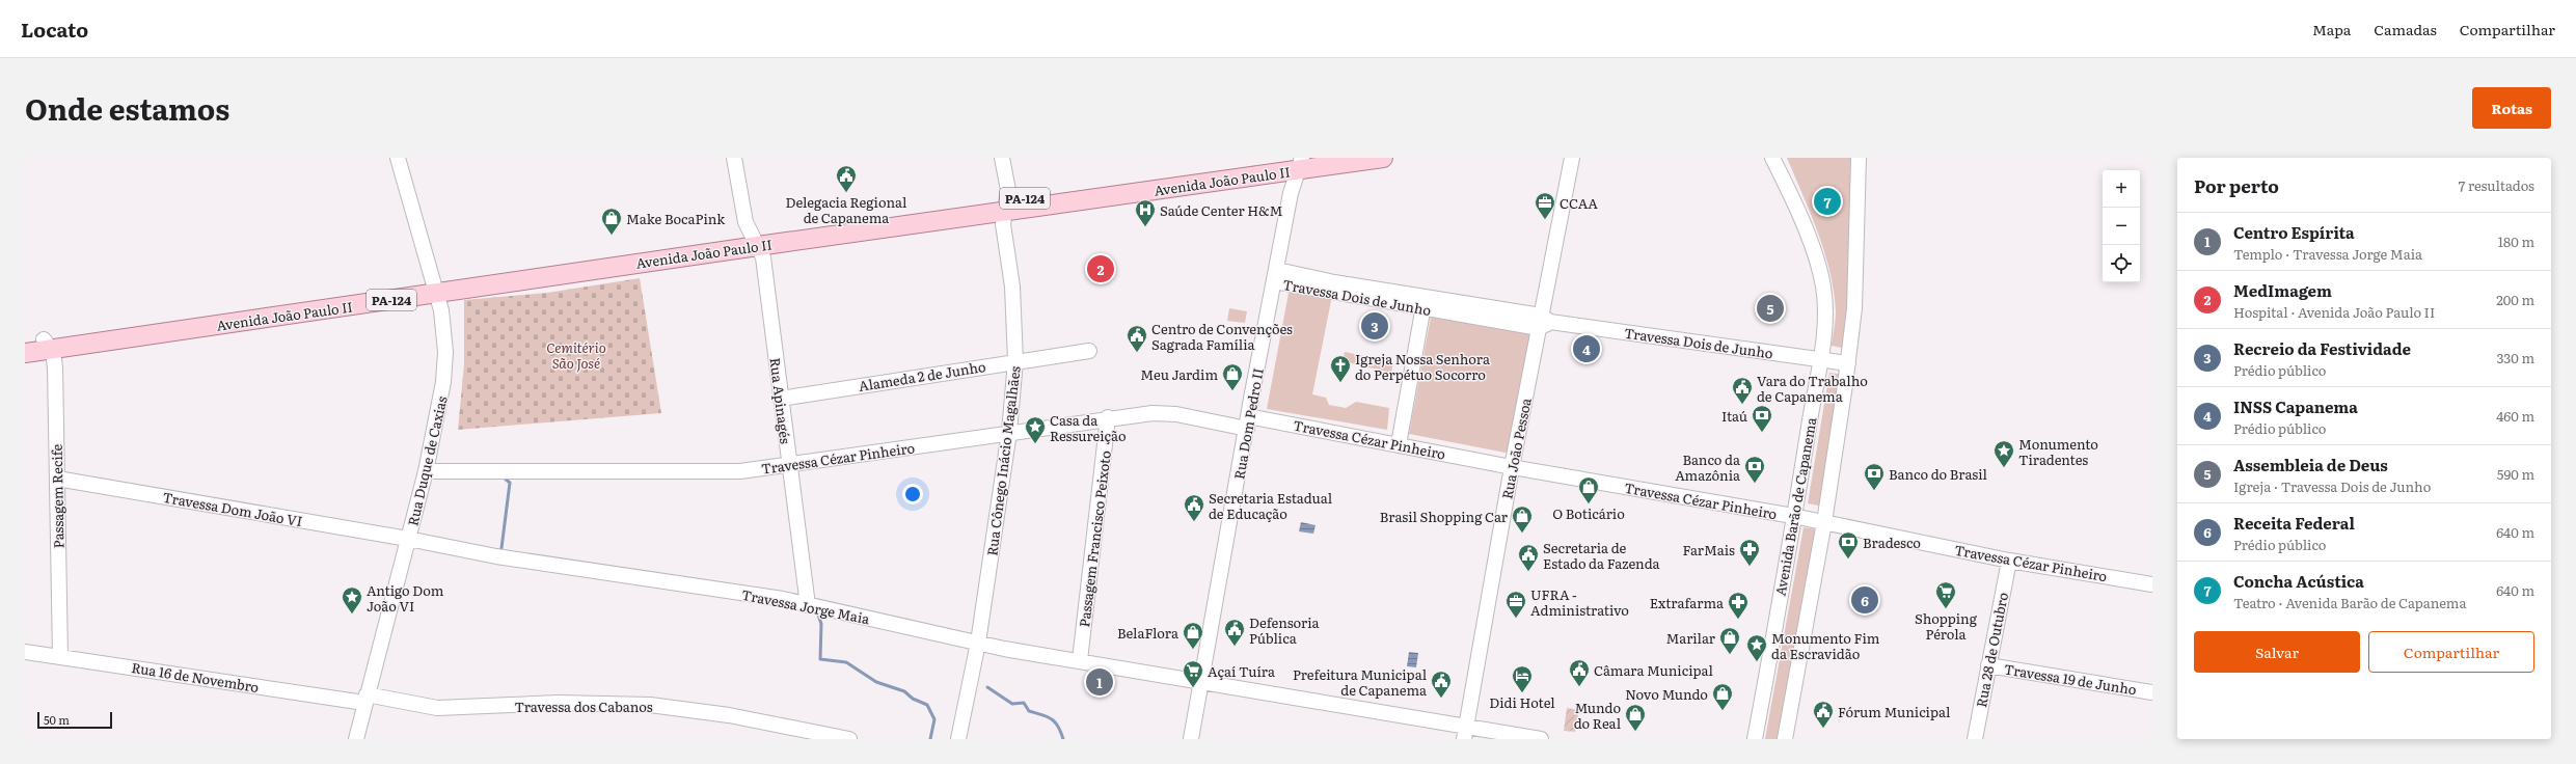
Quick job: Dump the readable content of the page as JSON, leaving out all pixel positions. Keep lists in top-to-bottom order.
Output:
{
  "streets": {
    "main road": ["Avenida João Paulo II", "PA-124"],
    "street": [
      "Travessa Dois de Junho",
      "Alameda 2 de Junho",
      "Rua Apinagés",
      "Rua Dom Pedro II",
      "Travessa Cézar Pinheiro",
      "Rua João Pessoa",
      "Rua Duque de Caxias",
      "Rua Cônego Inácio Magalhães",
      "Passagem Recife",
      "Avenida Barão de Capanema",
      "Travessa Dom João VI",
      "Passagem Francisco Peixoto",
      "Travessa Jorge Maia",
      "Rua 28 de Outubro",
      "Rua 16 de Novembro",
      "Travessa 19 de Junho",
      "Travessa dos Cabanos"
    ]
  },
  "crossings": [
    ["Avenida João Paulo II", "Rua Apinagés"],
    ["Avenida João Paulo II", "Rua Dom Pedro II"],
    ["Avenida João Paulo II", "Rua Duque de Caxias"],
    ["Avenida João Paulo II", "Rua Cônego Inácio Magalhães"],
    ["Avenida João Paulo II", "Passagem Recife"],
    ["Travessa Dois de Junho", "Rua Dom Pedro II"],
    ["Travessa Dois de Junho", "Rua João Pessoa"],
    ["Travessa Dois de Junho", "Avenida Barão de Capanema"],
    ["Alameda 2 de Junho", "Rua Apinagés"],
    ["Alameda 2 de Junho", "Rua Cônego Inácio Magalhães"],
    ["Rua Apinagés", "Travessa Cézar Pinheiro"],
    ["Rua Apinagés", "Travessa Jorge Maia"],
    ["Rua Dom Pedro II", "Travessa Cézar Pinheiro"],
    ["Rua Dom Pedro II", "Travessa Jorge Maia"],
    ["Travessa Cézar Pinheiro", "Rua João Pessoa"],
    ["Travessa Cézar Pinheiro", "Rua Duque de Caxias"],
    ["Travessa Cézar Pinheiro", "Rua Cônego Inácio Magalhães"],
    ["Travessa Cézar Pinheiro", "Avenida Barão de Capanema"],
    ["Travessa Cézar Pinheiro", "Passagem Francisco Peixoto"],
    ["Travessa Cézar Pinheiro", "Rua 28 de Outubro"],
    ["Rua João Pessoa", "Travessa Jorge Maia"],
    ["Rua Duque de Caxias", "Travessa Dom João VI"],
    ["Rua Duque de Caxias", "Travessa Jorge Maia"],
    ["Rua Duque de Caxias", "Rua 16 de Novembro"],
    ["Rua Duque de Caxias", "Travessa dos Cabanos"],
    ["Rua Cônego Inácio Magalhães", "Travessa Jorge Maia"],
    ["Passagem Recife", "Travessa Dom João VI"],
    ["Passagem Recife", "Rua 16 de Novembro"],
    ["Travessa Dom João VI", "Travessa Jorge Maia"],
    ["Passagem Francisco Peixoto", "Travessa Jorge Maia"],
    ["Rua 28 de Outubro", "Travessa 19 de Junho"],
    ["Rua 16 de Novembro", "Travessa dos Cabanos"]
  ],
  "parks": ["Cemitério São José"],
  "places": {
    "public building": [
      "Delegacia Regional de Capanema",
      "Centro de Convenções Sagrada Família",
      "Vara do Trabalho de Capanema",
      "Secretaria Estadual de Educação",
      "Secretaria de Estado da Fazenda",
      "Defensoria Pública",
      "Câmara Municipal",
      "Prefeitura Municipal de Capanema",
      "Fórum Municipal"
    ],
    "office": ["CCAA", "UFRA - Administrativo"],
    "hospital": ["Saúde Center H&M"],
    "shop": [
      "Make BocaPink",
      "Meu Jardim",
      "O Boticário",
      "Brasil Shopping Car",
      "BelaFlora",
      "Marilar",
      "Novo Mundo",
      "Mundo do Real"
    ],
    "church": ["Igreja Nossa Senhora do Perpétuo Socorro"],
    "bank": [
      "Itaú",
      "Banco da Amazônia",
      "Banco do Brasil",
      "Bradesco"
    ],
    "place": [
      "Casa da Ressureição",
      "Monumento Tiradentes",
      "Antigo Dom João VI",
      "Monumento Fim da Escravidão"
    ],
    "pharmacy": ["FarMais", "Extrafarma"],
    "supermarket": ["Shopping Pérola", "Açaí Tuíra"],
    "hotel": ["Didi Hotel"]
  },
  "scale_bar": "50 m",
  "page": {
    "header": "Locato",
    "nav": ["Mapa", "Camadas", "Compartilhar"],
    "title": "Onde estamos",
    "buttons": [
      "Rotas",
      ["Salvar", "Compartilhar"]
    ],
    "heading": ["Por perto", "7 resultados"],
    "map_buttons": ["+", "−"],
    "pins": [
      "7",
      "2",
      "5",
      "3",
      "4",
      "6",
      "1"
    ],
    "list": [
      {
        "mark": "1",
        "name": "Centro Espírita",
        "note": "Templo · Travessa Jorge Maia",
        "value": "180 m"
      },
      {
        "mark": "2",
        "name": "MedImagem",
        "note": "Hospital · Avenida João Paulo II",
        "value": "200 m"
      },
      {
        "mark": "3",
        "name": "Recreio da Festividade",
        "note": "Prédio público",
        "value": "330 m"
      },
      {
        "mark": "4",
        "name": "INSS Capanema",
        "note": "Prédio público",
        "value": "460 m"
      },
      {
        "mark": "5",
        "name": "Assembleia de Deus",
        "note": "Igreja · Travessa Dois de Junho",
        "value": "590 m"
      },
      {
        "mark": "6",
        "name": "Receita Federal",
        "note": "Prédio público",
        "value": "640 m"
      },
      {
        "mark": "7",
        "name": "Concha Acústica",
        "note": "Teatro · Avenida Barão de Capanema",
        "value": "640 m"
      }
    ],
    "scale": "50 m"
  }
}
